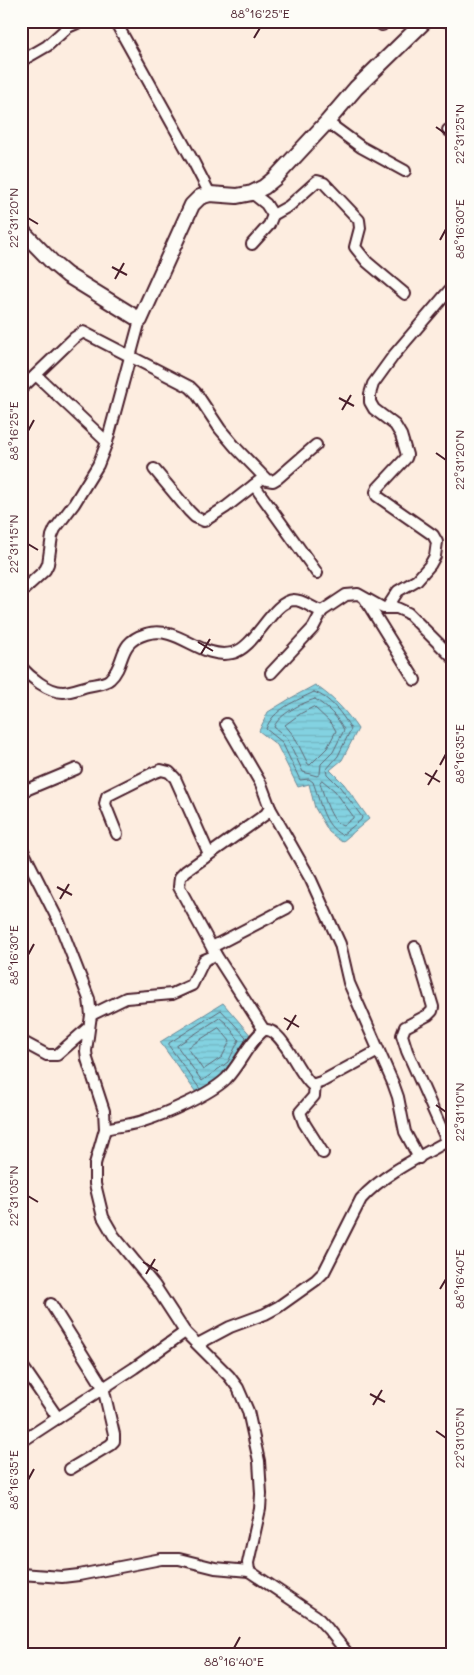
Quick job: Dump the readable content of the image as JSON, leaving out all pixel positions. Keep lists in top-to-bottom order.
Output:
{
  "coordinates": [
    "88°16'25\"E",
    "22°31'25\"N",
    "22°31'20\"N",
    "88°16'30\"E",
    "22°31'15\"N",
    "88°16'35\"E",
    "22°31'10\"N",
    "22°31'05\"N",
    "88°16'40\"E"
  ]
}
